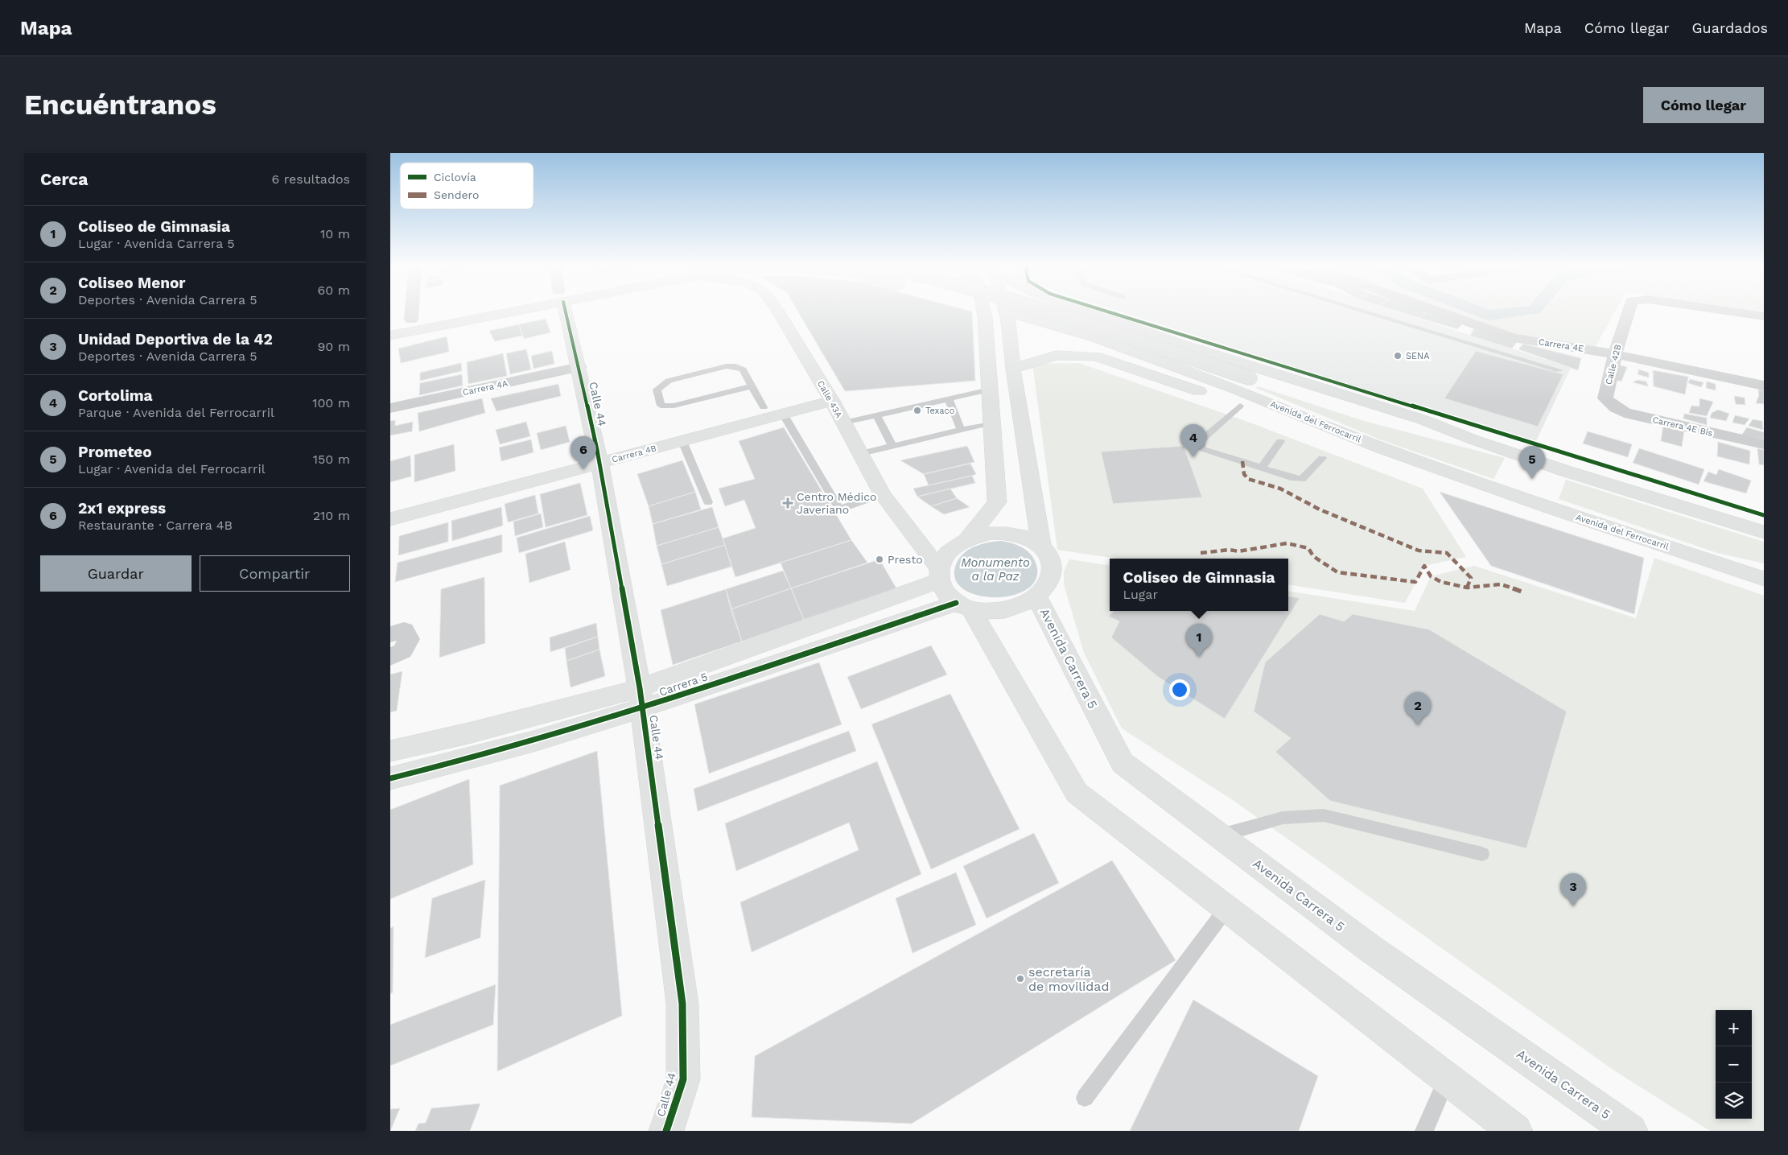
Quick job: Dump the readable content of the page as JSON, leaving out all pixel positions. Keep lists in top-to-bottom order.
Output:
{
  "streets": {
    "main road": [
      "Calle 43A",
      "Calle 44",
      "Avenida del Ferrocarril",
      "Carrera 4B",
      "Avenida Carrera 5",
      "Carrera 5"
    ],
    "street": [
      "Carrera 4E",
      "Calle 42B",
      "Carrera 4A",
      "Carrera 4E Bis"
    ]
  },
  "crossings": [
    ["Carrera 4E", "Calle 42B"],
    ["Calle 42B", "Carrera 4E Bis"],
    ["Carrera 4A", "Calle 44"],
    ["Calle 43A", "Carrera 4B"],
    ["Calle 43A", "Avenida Carrera 5"],
    ["Calle 43A", "Carrera 5"],
    ["Calle 44", "Carrera 4B"],
    ["Calle 44", "Carrera 5"],
    ["Avenida Carrera 5", "Carrera 5"]
  ],
  "water": ["Monumento a la Paz"],
  "places": {
    "other": [
      "SENA",
      "Texaco",
      "Presto",
      "secretaría de movilidad"
    ],
    "health": ["Centro Médico Javeriano"]
  },
  "legend": ["Ciclovía", "Sendero"],
  "page": {
    "header": "Mapa",
    "nav": ["Mapa", "Cómo llegar", "Guardados"],
    "buttons": [
      "Cómo llegar",
      ["Guardar", "Compartir"]
    ],
    "title": "Encuéntranos",
    "heading": ["Cerca", "6 resultados"],
    "list": [
      {
        "mark": "1",
        "name": "Coliseo de Gimnasia",
        "note": "Lugar · Avenida Carrera 5",
        "value": "10 m"
      },
      {
        "mark": "2",
        "name": "Coliseo Menor",
        "note": "Deportes · Avenida Carrera 5",
        "value": "60 m"
      },
      {
        "mark": "3",
        "name": "Unidad Deportiva de la 42",
        "note": "Deportes · Avenida Carrera 5",
        "value": "90 m"
      },
      {
        "mark": "4",
        "name": "Cortolima",
        "note": "Parque · Avenida del Ferrocarril",
        "value": "100 m"
      },
      {
        "mark": "5",
        "name": "Prometeo",
        "note": "Lugar · Avenida del Ferrocarril",
        "value": "150 m"
      },
      {
        "mark": "6",
        "name": "2x1 express",
        "note": "Restaurante · Carrera 4B",
        "value": "210 m"
      }
    ],
    "pins": [
      "4",
      "6",
      "5",
      "1",
      "2",
      "3"
    ],
    "popup": ["Coliseo de Gimnasia", "Lugar"],
    "map_buttons": ["+", "−"]
  }
}
